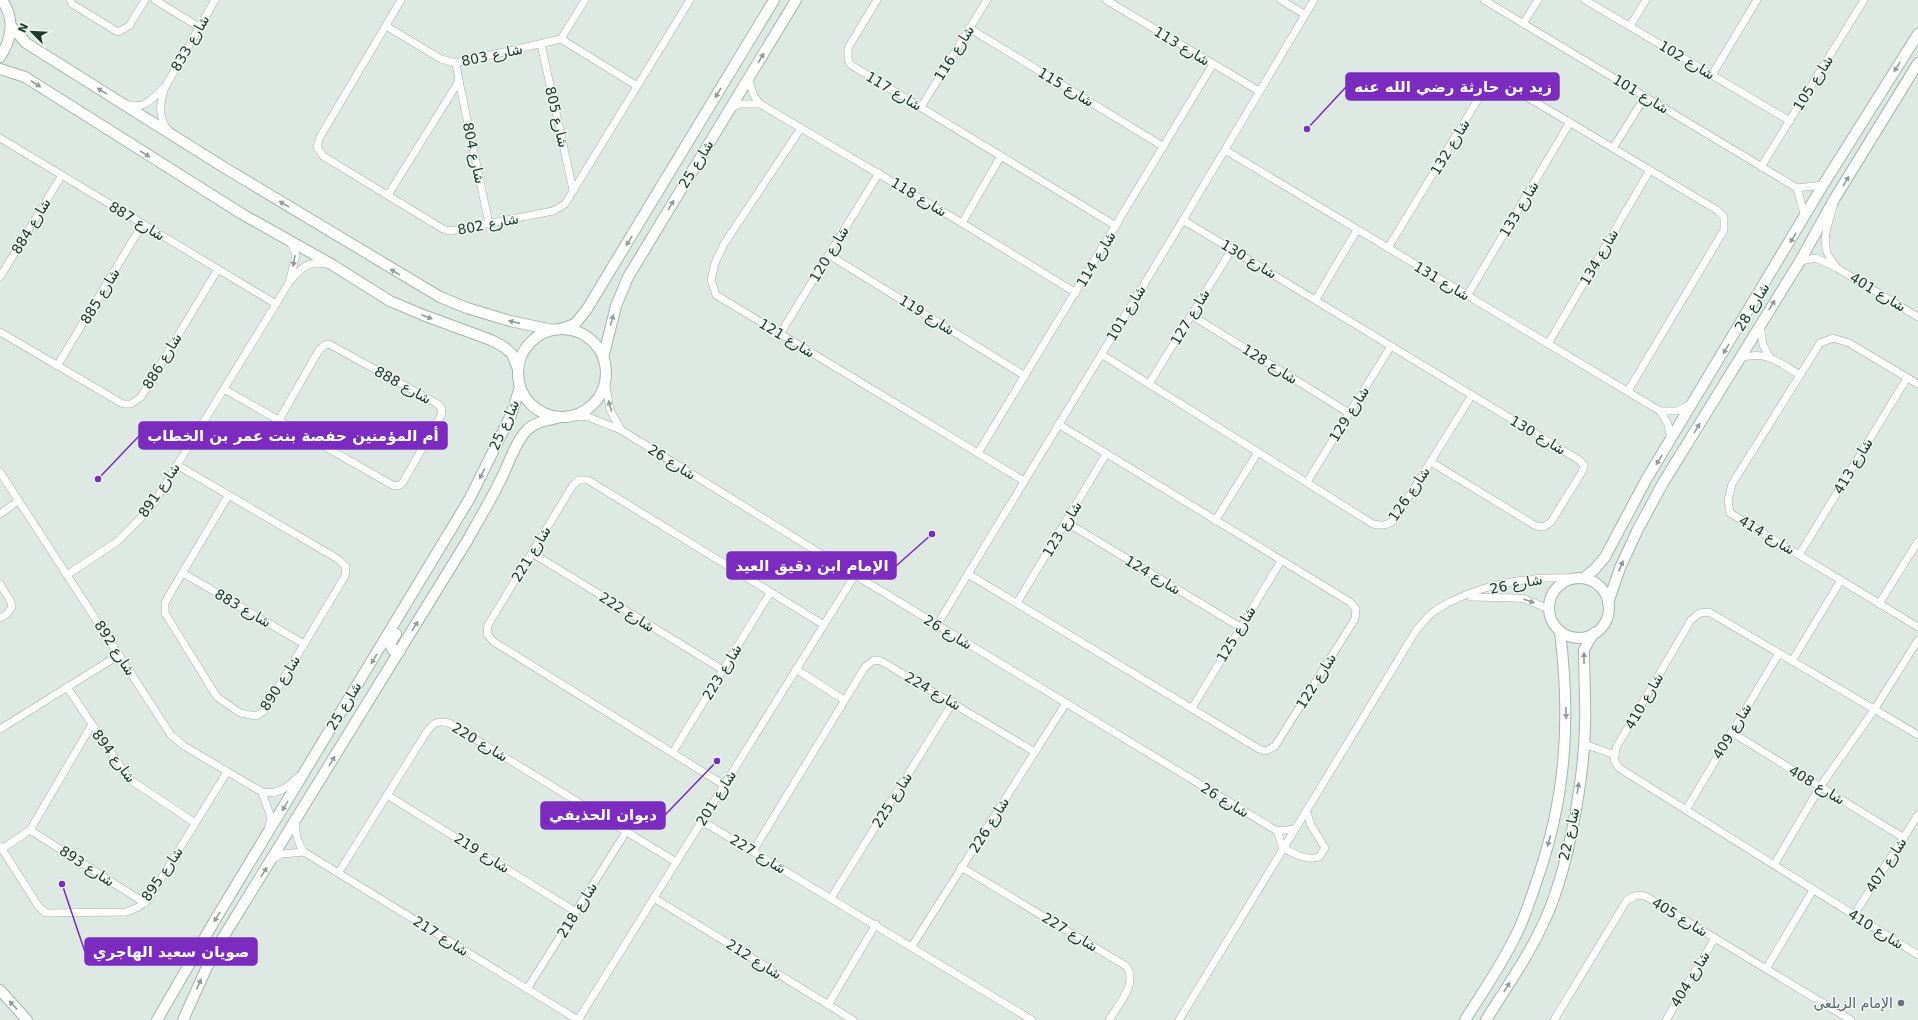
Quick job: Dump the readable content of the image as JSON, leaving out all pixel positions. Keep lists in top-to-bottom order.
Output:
{
  "streets": {
    "street": [
      "شارع 833",
      "شارع 113",
      "شارع 116",
      "شارع 803",
      "شارع 102",
      "شارع 105",
      "شارع 115",
      "شارع 117",
      "شارع 101",
      "شارع 805",
      "شارع 132",
      "شارع 804",
      "شارع 25",
      "شارع 118",
      "شارع 133",
      "شارع 887",
      "شارع 802",
      "شارع 884",
      "شارع 120",
      "شارع 134",
      "شارع 114",
      "شارع 130",
      "شارع 131",
      "شارع 401",
      "شارع 885",
      "شارع 28",
      "شارع 119",
      "شارع 127",
      "شارع 121",
      "شارع 886",
      "شارع 128",
      "شارع 888",
      "شارع 129",
      "شارع 26",
      "شارع 413",
      "شارع 891",
      "شارع 126",
      "شارع 123",
      "شارع 414",
      "شارع 221",
      "شارع 124",
      "شارع 883",
      "شارع 222",
      "شارع 125",
      "شارع 892",
      "شارع 223",
      "شارع 122",
      "شارع 890",
      "شارع 224",
      "شارع 410",
      "شارع 409",
      "شارع 220",
      "شارع 894",
      "شارع 408",
      "شارع 201",
      "شارع 225",
      "شارع 226",
      "شارع 22",
      "شارع 219",
      "شارع 227",
      "شارع 407",
      "شارع 893",
      "شارع 895",
      "شارع 218",
      "شارع 405",
      "شارع 217",
      "شارع 212",
      "شارع 404"
    ]
  },
  "crossings": [
    ["شارع 113", "شارع 101"],
    ["شارع 113", "شارع 114"],
    ["شارع 116", "شارع 115"],
    ["شارع 116", "شارع 117"],
    ["شارع 803", "شارع 805"],
    ["شارع 803", "شارع 804"],
    ["شارع 803", "شارع 802"],
    ["شارع 102", "شارع 105"],
    ["شارع 105", "شارع 101"],
    ["شارع 115", "شارع 114"],
    ["شارع 117", "شارع 114"],
    ["شارع 101", "شارع 130"],
    ["شارع 101", "شارع 131"],
    ["شارع 101", "شارع 121"],
    ["شارع 101", "شارع 26"],
    ["شارع 101", "شارع 126"],
    ["شارع 101", "شارع 122"],
    ["شارع 805", "شارع 802"],
    ["شارع 132", "شارع 133"],
    ["شارع 132", "شارع 134"],
    ["شارع 132", "شارع 131"],
    ["شارع 804", "شارع 802"],
    ["شارع 25", "شارع 26"],
    ["شارع 118", "شارع 120"],
    ["شارع 118", "شارع 114"],
    ["شارع 118", "شارع 121"],
    ["شارع 133", "شارع 131"],
    ["شارع 887", "شارع 884"],
    ["شارع 887", "شارع 885"],
    ["شارع 887", "شارع 886"],
    ["شارع 887", "شارع 891"],
    ["شارع 120", "شارع 119"],
    ["شارع 120", "شارع 121"],
    ["شارع 134", "شارع 131"],
    ["شارع 114", "شارع 119"],
    ["شارع 114", "شارع 121"],
    ["شارع 130", "شارع 127"],
    ["شارع 130", "شارع 129"],
    ["شارع 130", "شارع 126"],
    ["شارع 401", "شارع 28"],
    ["شارع 885", "شارع 886"],
    ["شارع 28", "شارع 26"],
    ["شارع 28", "شارع 22"],
    ["شارع 127", "شارع 128"],
    ["شارع 127", "شارع 126"],
    ["شارع 128", "شارع 129"],
    ["شارع 888", "شارع 891"],
    ["شارع 129", "شارع 126"],
    ["شارع 26", "شارع 201"],
    ["شارع 26", "شارع 226"],
    ["شارع 26", "شارع 22"],
    ["شارع 413", "شارع 414"],
    ["شارع 891", "شارع 892"],
    ["شارع 891", "شارع 890"],
    ["شارع 123", "شارع 124"],
    ["شارع 123", "شارع 122"],
    ["شارع 221", "شارع 222"],
    ["شارع 221", "شارع 223"],
    ["شارع 221", "شارع 201"],
    ["شارع 124", "شارع 125"],
    ["شارع 883", "شارع 890"],
    ["شارع 222", "شارع 223"],
    ["شارع 125", "شارع 122"],
    ["شارع 892", "شارع 895"],
    ["شارع 224", "شارع 225"],
    ["شارع 224", "شارع 226"],
    ["شارع 224", "شارع 227"],
    ["شارع 410", "شارع 409"],
    ["شارع 410", "شارع 407"],
    ["شارع 409", "شارع 408"],
    ["شارع 220", "شارع 201"],
    ["شارع 220", "شارع 219"],
    ["شارع 220", "شارع 218"],
    ["شارع 220", "شارع 217"],
    ["شارع 894", "شارع 895"],
    ["شارع 408", "شارع 407"],
    ["شارع 201", "شارع 227"],
    ["شارع 201", "شارع 217"],
    ["شارع 201", "شارع 212"],
    ["شارع 225", "شارع 227"],
    ["شارع 226", "شارع 227"],
    ["شارع 219", "شارع 218"],
    ["شارع 893", "شارع 895"],
    ["شارع 218", "شارع 217"],
    ["شارع 405", "شارع 404"]
  ],
  "places": [
    "زيد بن حارثة رضي الله عنه",
    "أم المؤمنين حفصة بنت عمر بن الخطاب",
    "الإمام ابن دقيق العيد",
    "ديوان الحذيفي",
    "صويان سعيد الهاجري",
    "الإمام الزيلعي"
  ],
  "north": "top left"
}
